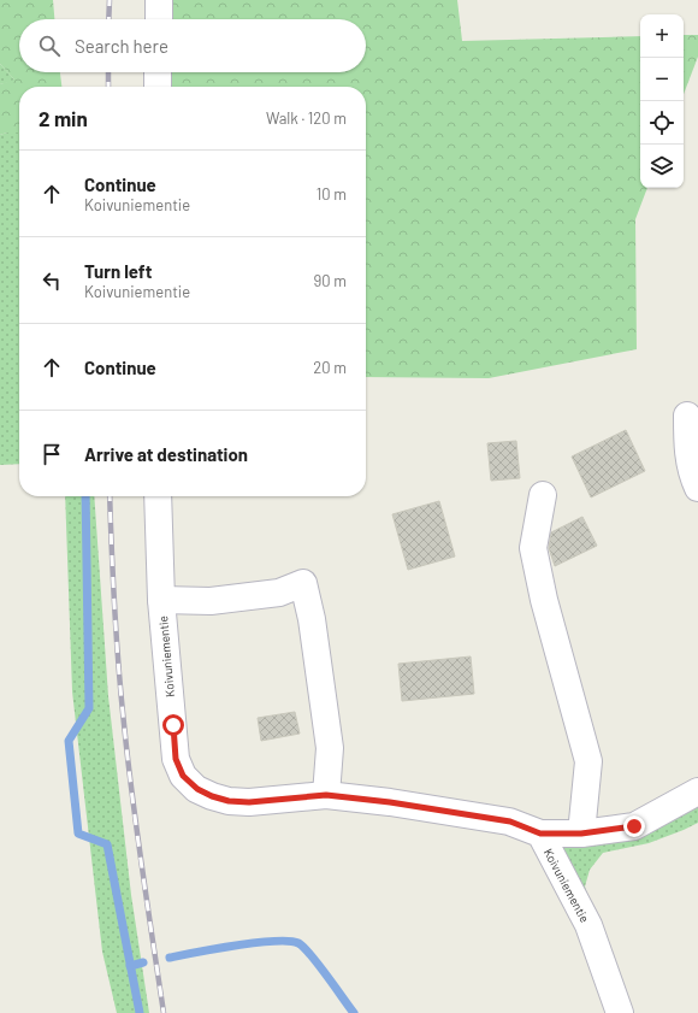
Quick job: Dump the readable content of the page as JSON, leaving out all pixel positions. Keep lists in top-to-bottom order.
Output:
{
  "streets": {
    "street": ["Koivuniementie"]
  },
  "page": {
    "map_buttons": ["+", "−"],
    "search": "Search here",
    "heading": ["2 min", "Walk · 120 m"],
    "list": [
      ["Continue", "Koivuniementie", "10 m"],
      ["Turn left", "Koivuniementie", "90 m"],
      ["Continue", "20 m"],
      "Arrive at destination"
    ]
  }
}
